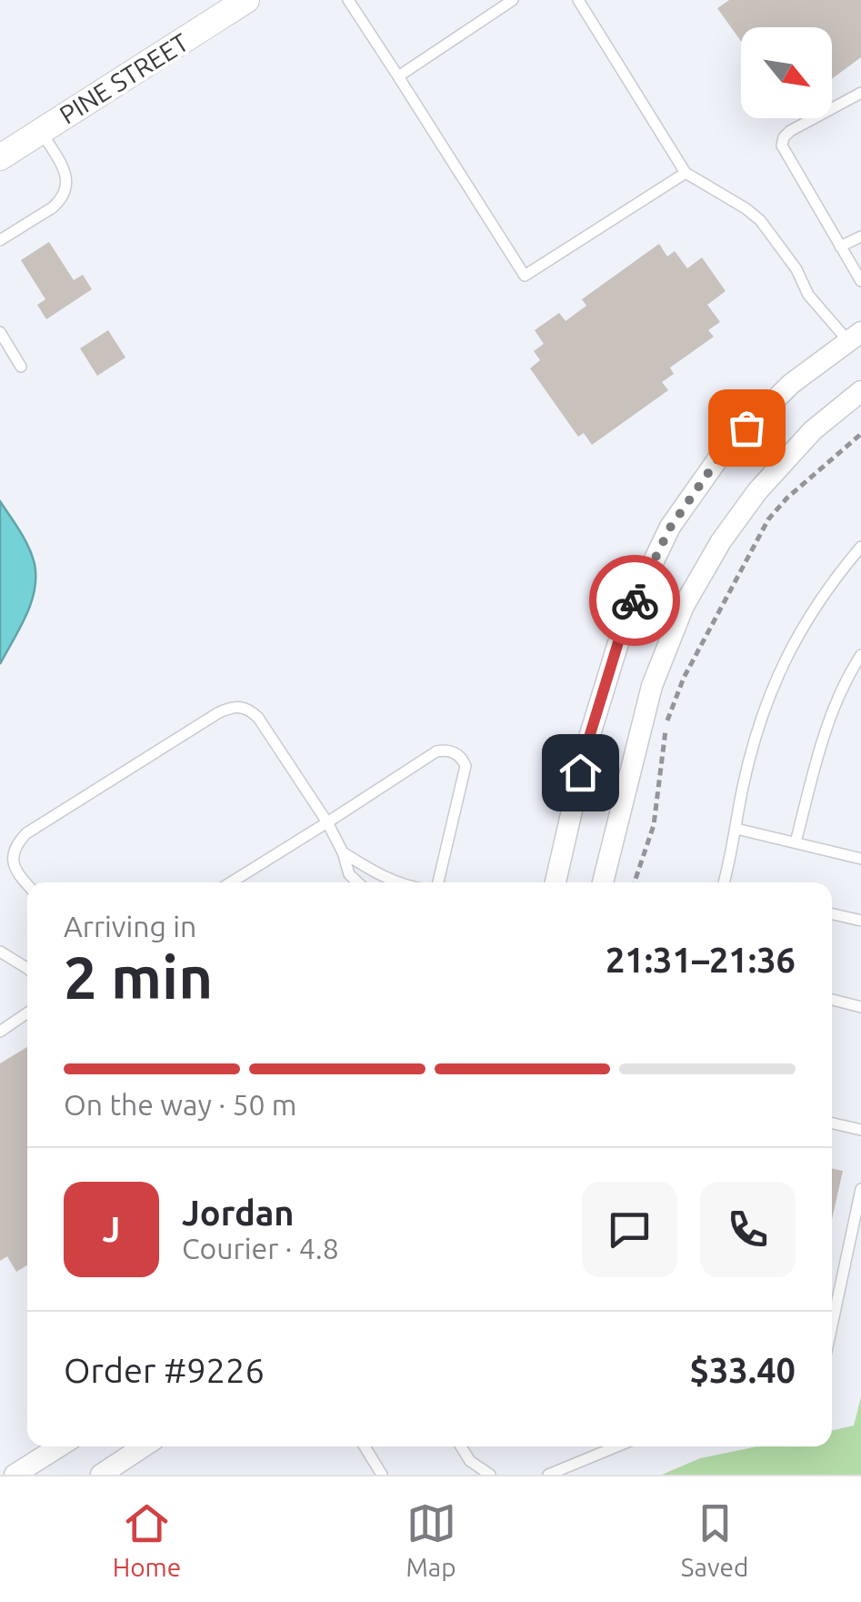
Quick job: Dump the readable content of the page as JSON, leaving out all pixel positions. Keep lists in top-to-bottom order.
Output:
{
  "streets": {
    "street": ["PINE STREET"]
  },
  "north": "bottom right",
  "page": {
    "heading": ["2 min", "Arriving in", "21:31–21:36"],
    "panel": [
      "Jordan",
      "Courier · 4.8",
      "Order #9226",
      "$33.40"
    ],
    "bar": "On the way · 50 m",
    "round": "J",
    "tabs": ["Home", "Map", "Saved"]
  }
}
